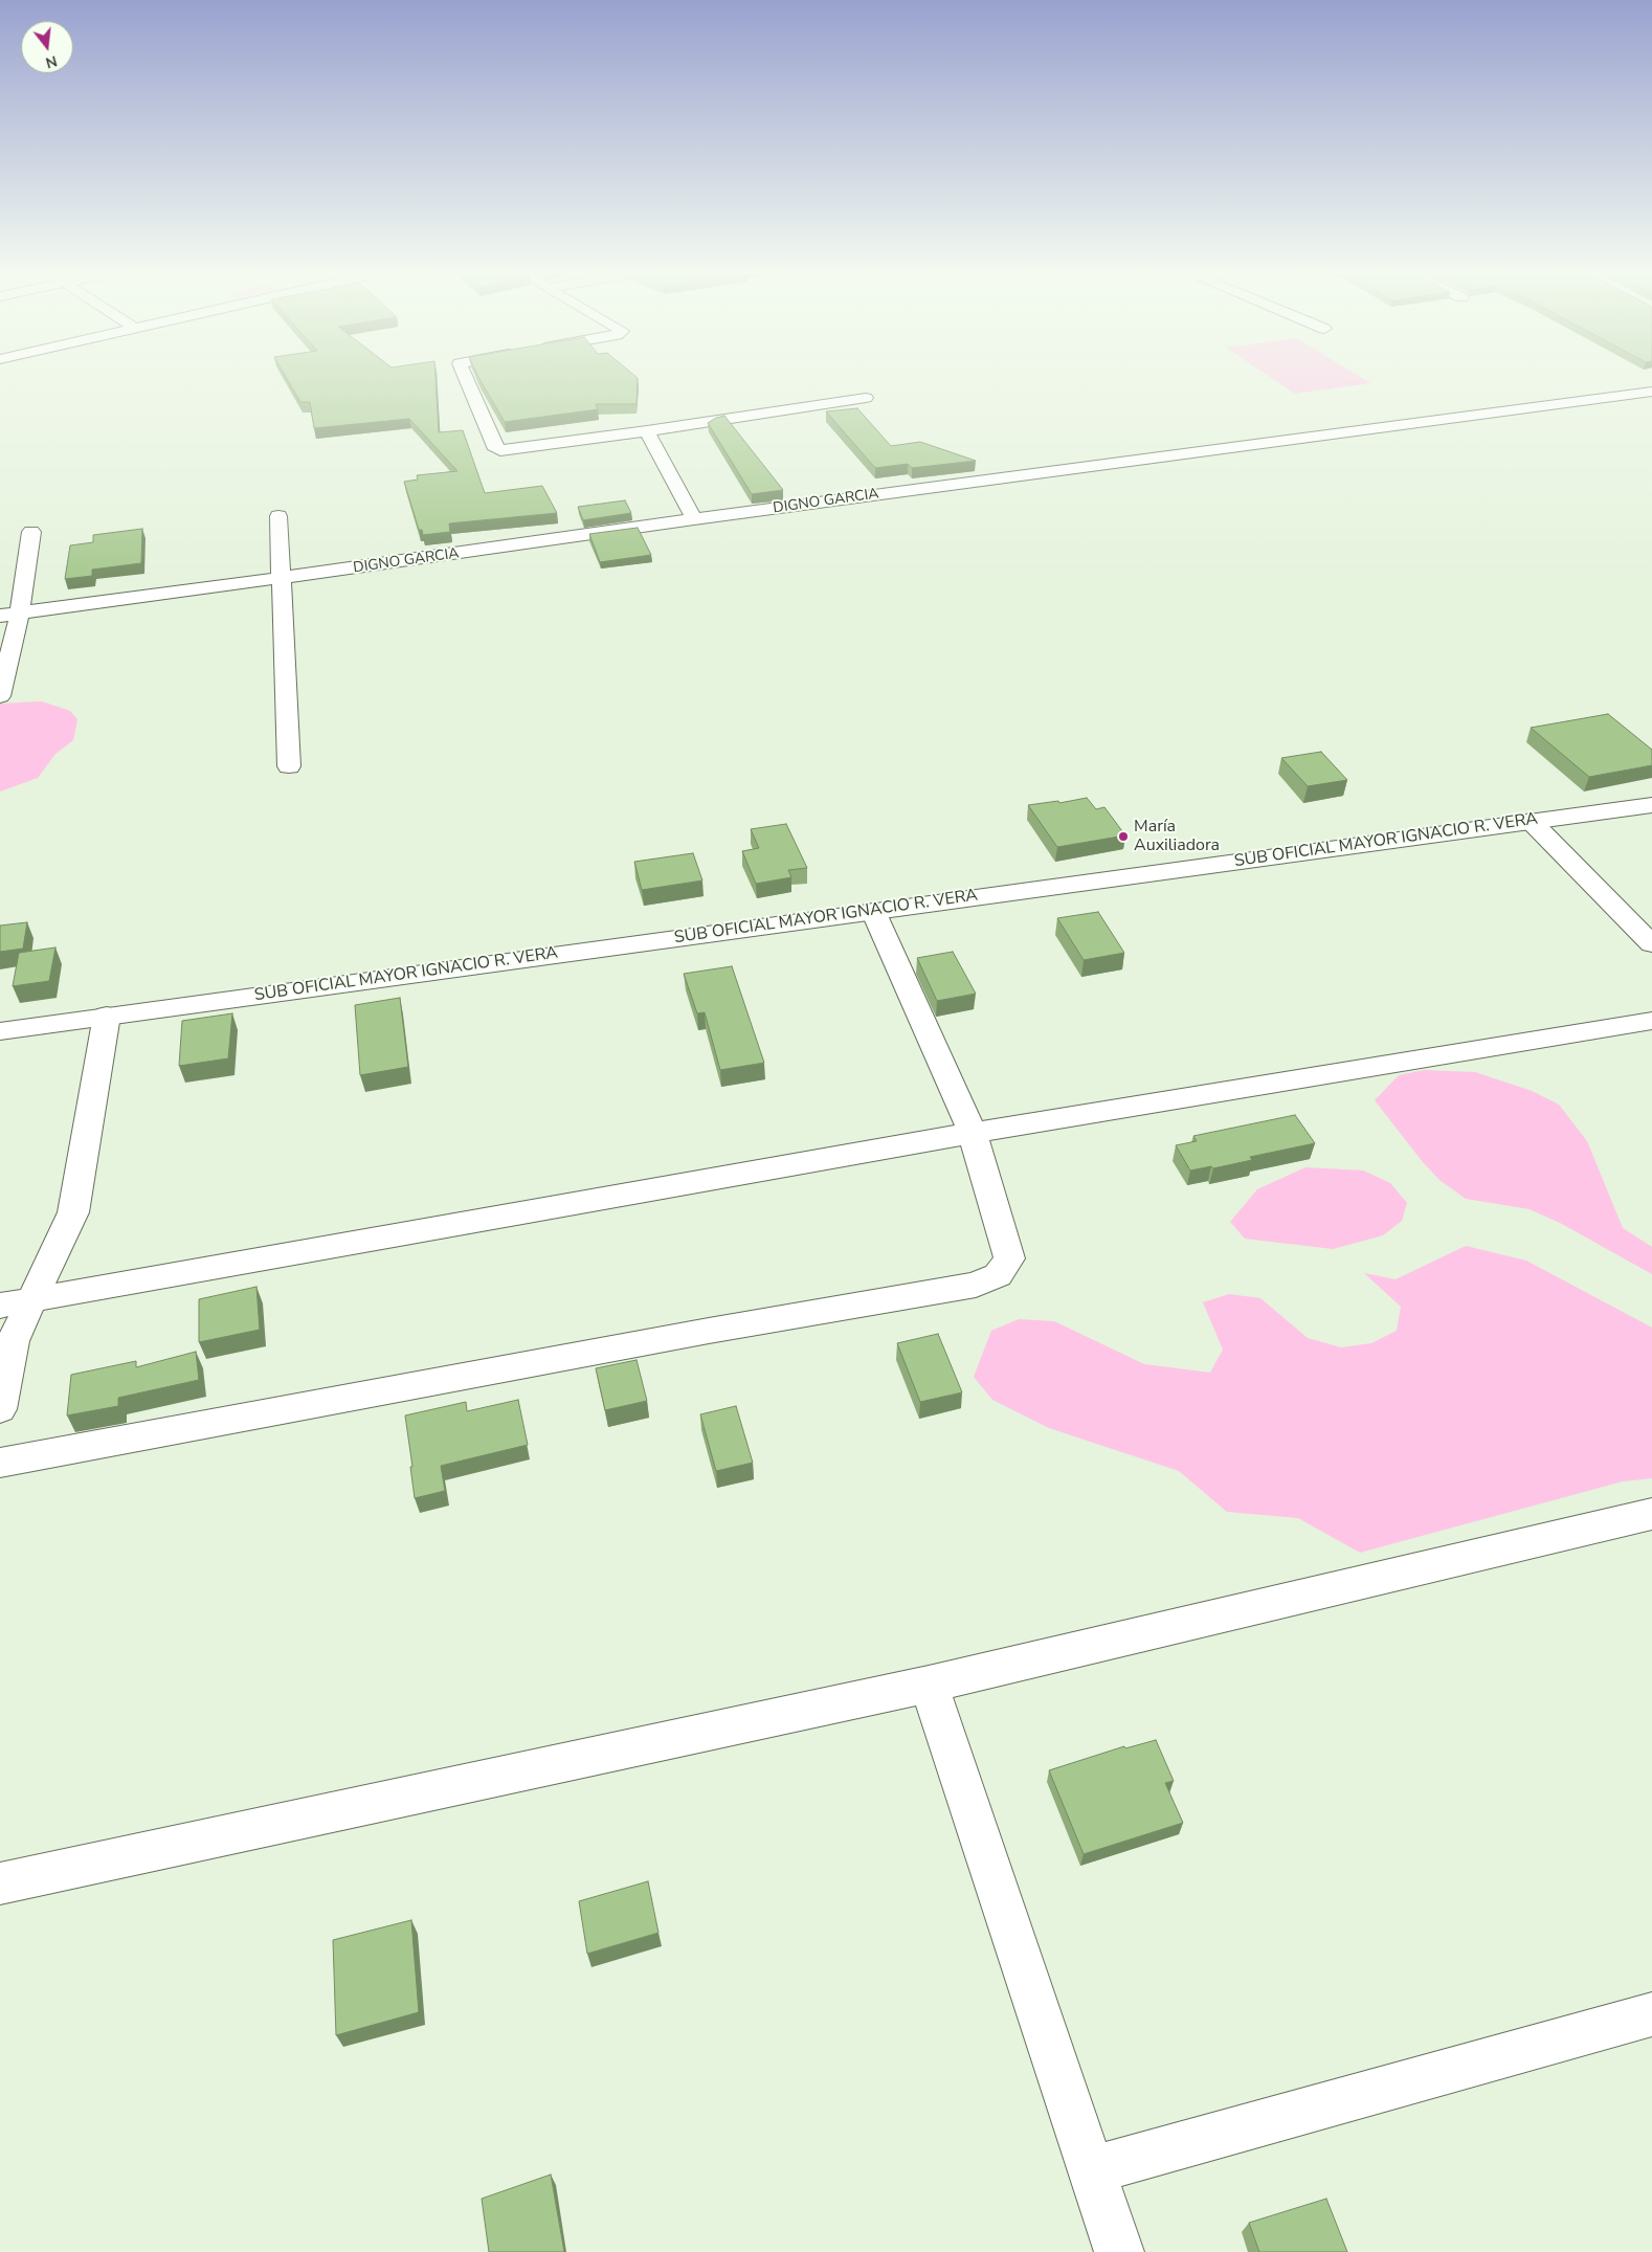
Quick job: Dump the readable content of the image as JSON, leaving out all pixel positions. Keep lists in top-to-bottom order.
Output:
{
  "streets": {
    "street": ["DIGNO GARCIA", "SUB OFICIAL MAYOR IGNACIO R. VERA"]
  },
  "places": ["María Auxiliadora"],
  "north": "bottom"
}
